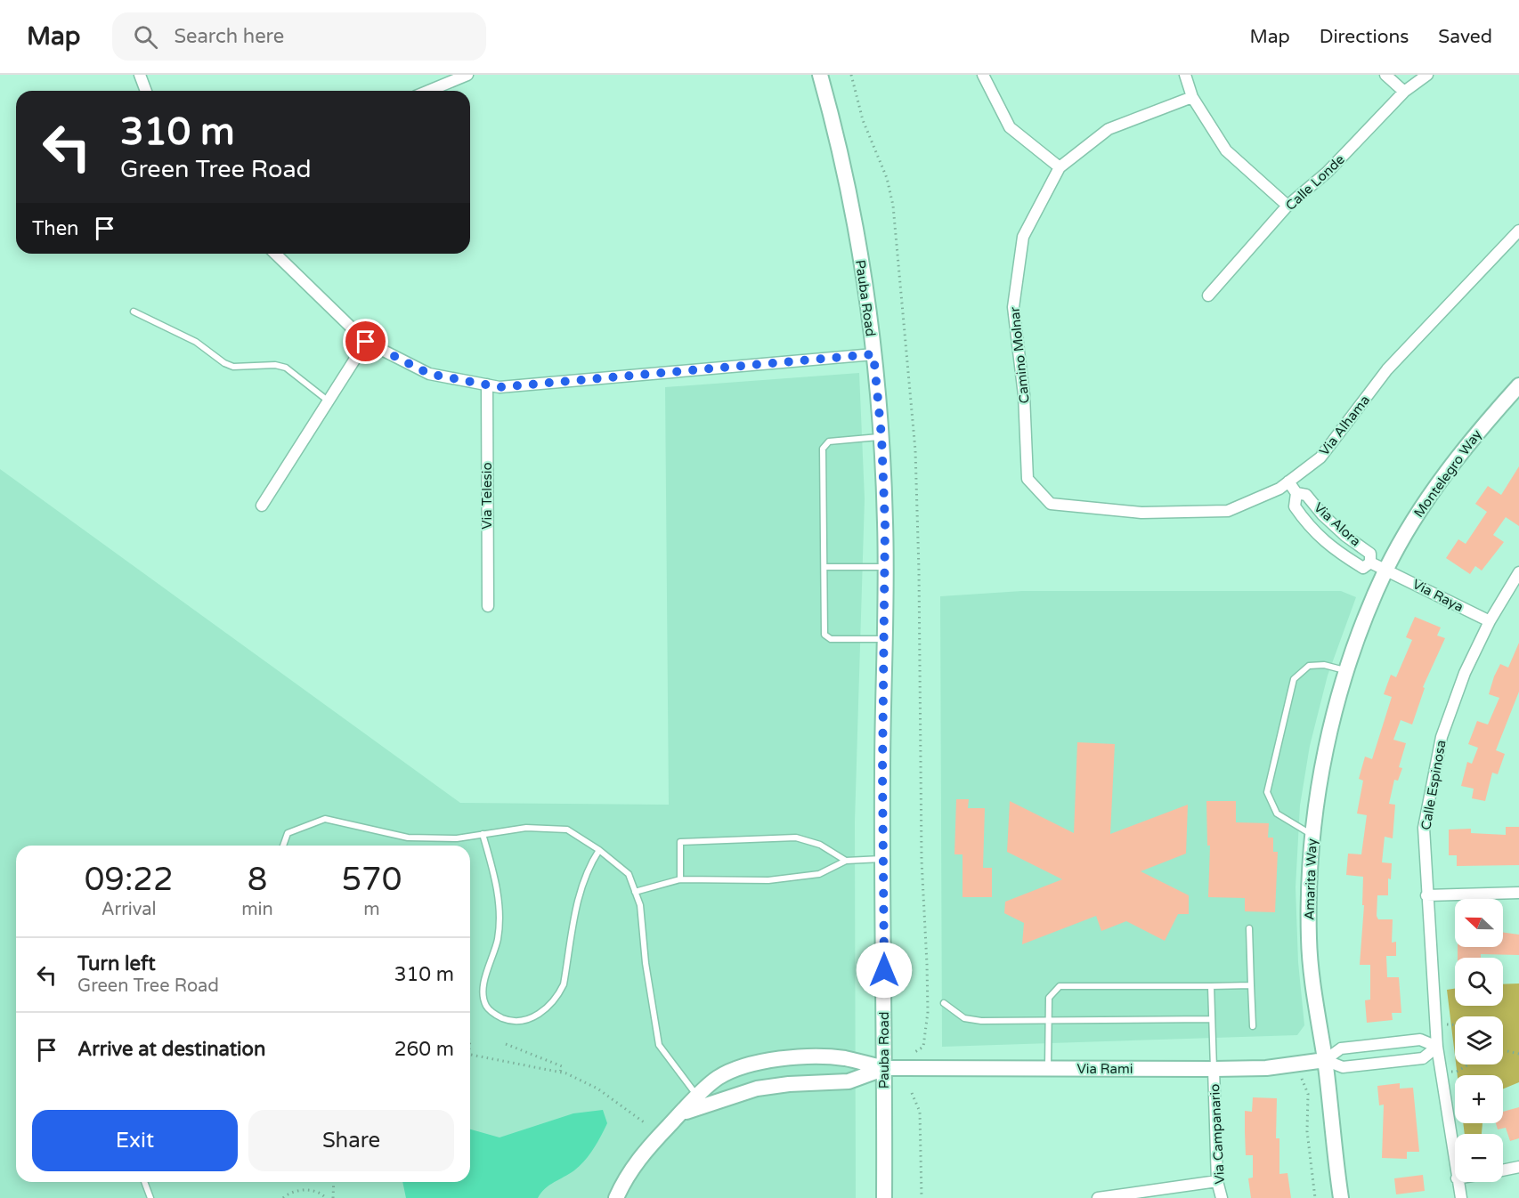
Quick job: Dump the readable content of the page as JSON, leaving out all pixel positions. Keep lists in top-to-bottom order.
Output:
{
  "streets": {
    "street": [
      "Calle Londe",
      "Pauba Road",
      "Camino Molnar",
      "Via Alhama",
      "Montelegro Way",
      "Via Telesio",
      "Via Alora",
      "Via Raya",
      "Calle Espinosa",
      "Amarita Way",
      "Via Rami",
      "Via Campanario"
    ]
  },
  "crossings": [
    ["Pauba Road", "Via Rami"],
    ["Camino Molnar", "Via Alhama"],
    ["Via Alhama", "Via Alora"],
    ["Montelegro Way", "Via Alora"],
    ["Montelegro Way", "Via Raya"],
    ["Montelegro Way", "Amarita Way"],
    ["Via Alora", "Via Raya"],
    ["Via Alora", "Amarita Way"],
    ["Via Raya", "Calle Espinosa"],
    ["Via Raya", "Amarita Way"],
    ["Calle Espinosa", "Via Rami"],
    ["Amarita Way", "Via Rami"],
    ["Via Rami", "Via Campanario"]
  ],
  "north": "left",
  "page": {
    "header": "Map",
    "search": "Search here",
    "nav": ["Map", "Directions", "Saved"],
    "turn": ["310 m", "Green Tree Road"],
    "then": "Then",
    "eta": [
      "09:22",
      "Arrival",
      "8",
      "min",
      "570",
      "m"
    ],
    "map_buttons": ["+", "−"],
    "list": [
      {
        "name": "Turn left",
        "note": "Green Tree Road",
        "value": "310 m"
      },
      {
        "name": "Arrive at destination",
        "value": "260 m"
      }
    ],
    "buttons": ["Exit", "Share"]
  }
}
